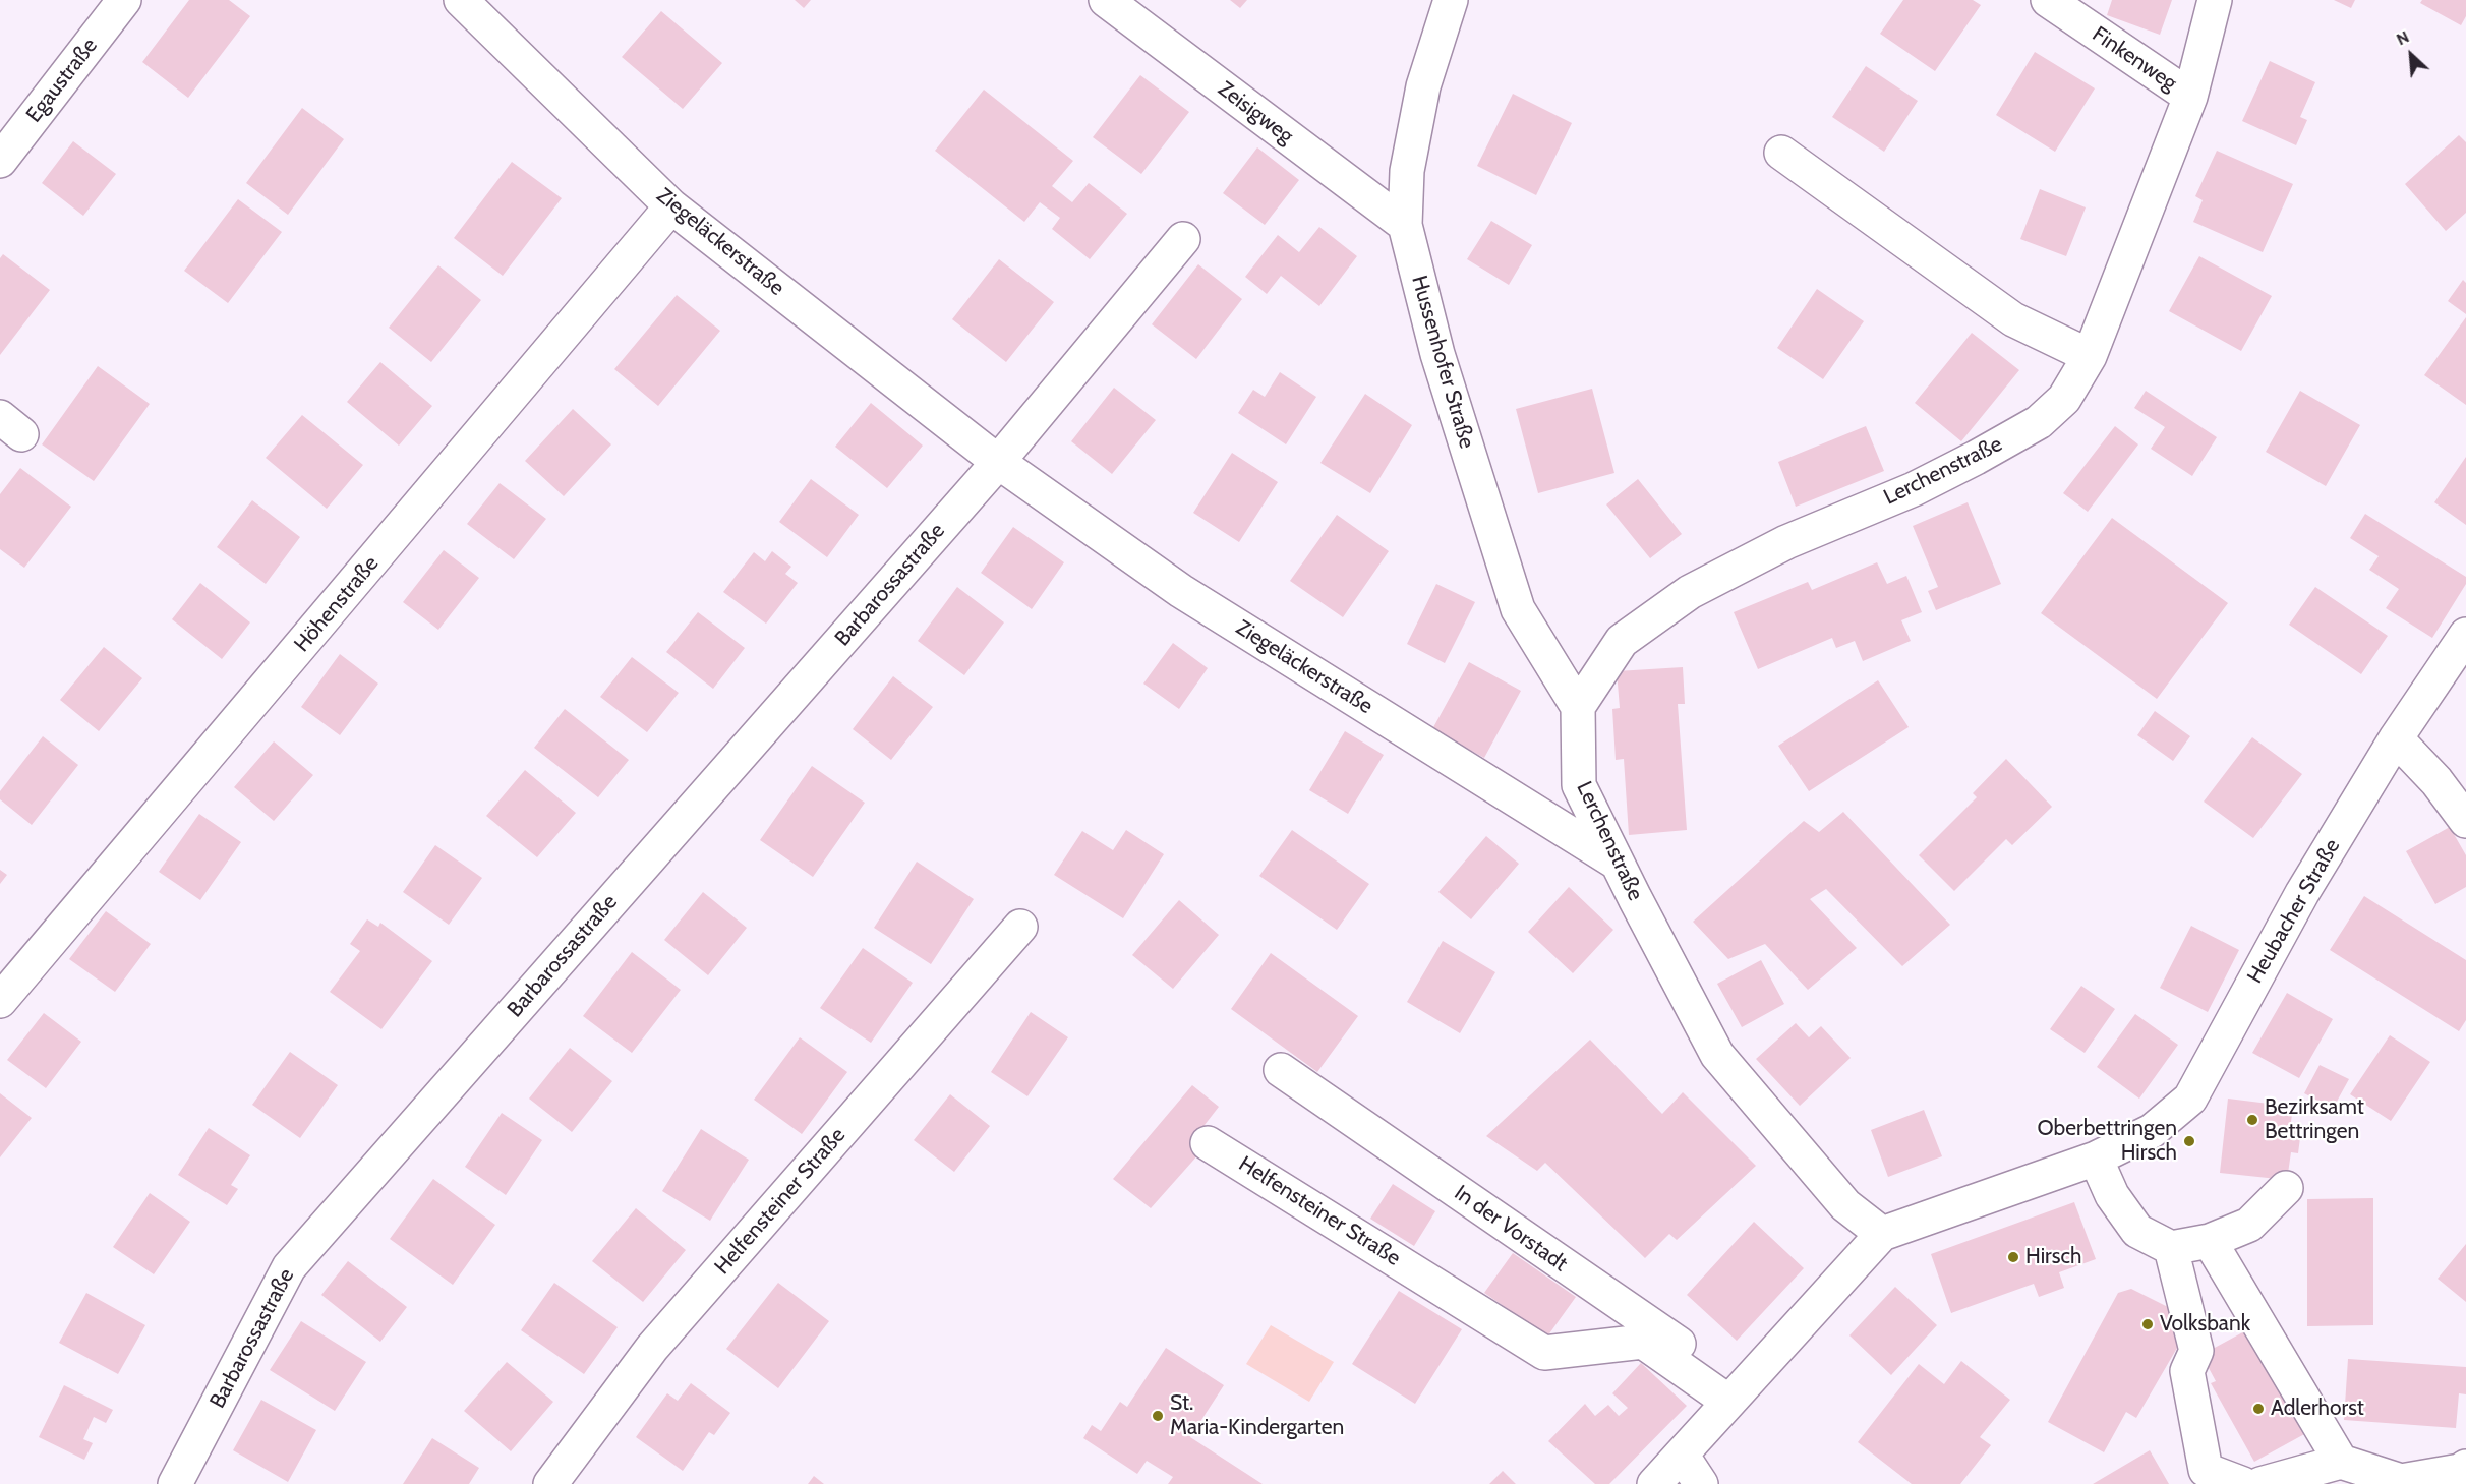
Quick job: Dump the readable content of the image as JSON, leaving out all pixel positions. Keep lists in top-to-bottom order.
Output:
{
  "streets": {
    "street": [
      "Finkenweg",
      "Egaustraße",
      "Zeisigweg",
      "Ziegeläckerstraße",
      "Hussenhofer Straße",
      "Lerchenstraße",
      "Barbarossastraße",
      "Höhenstraße",
      "Heubacher Straße",
      "Helfensteiner Straße",
      "In der Vorstadt"
    ]
  },
  "crossings": [
    ["Finkenweg", "Lerchenstraße"],
    ["Zeisigweg", "Hussenhofer Straße"],
    ["Ziegeläckerstraße", "Lerchenstraße"],
    ["Ziegeläckerstraße", "Barbarossastraße"],
    ["Ziegeläckerstraße", "Höhenstraße"],
    ["Hussenhofer Straße", "Lerchenstraße"],
    ["Helfensteiner Straße", "In der Vorstadt"]
  ],
  "places": [
    "Bezirksamt Bettringen",
    "Oberbettringen Hirsch",
    "Hirsch",
    "Volksbank",
    "Adlerhorst",
    "St. Maria-Kindergarten"
  ],
  "north": "top left"
}
